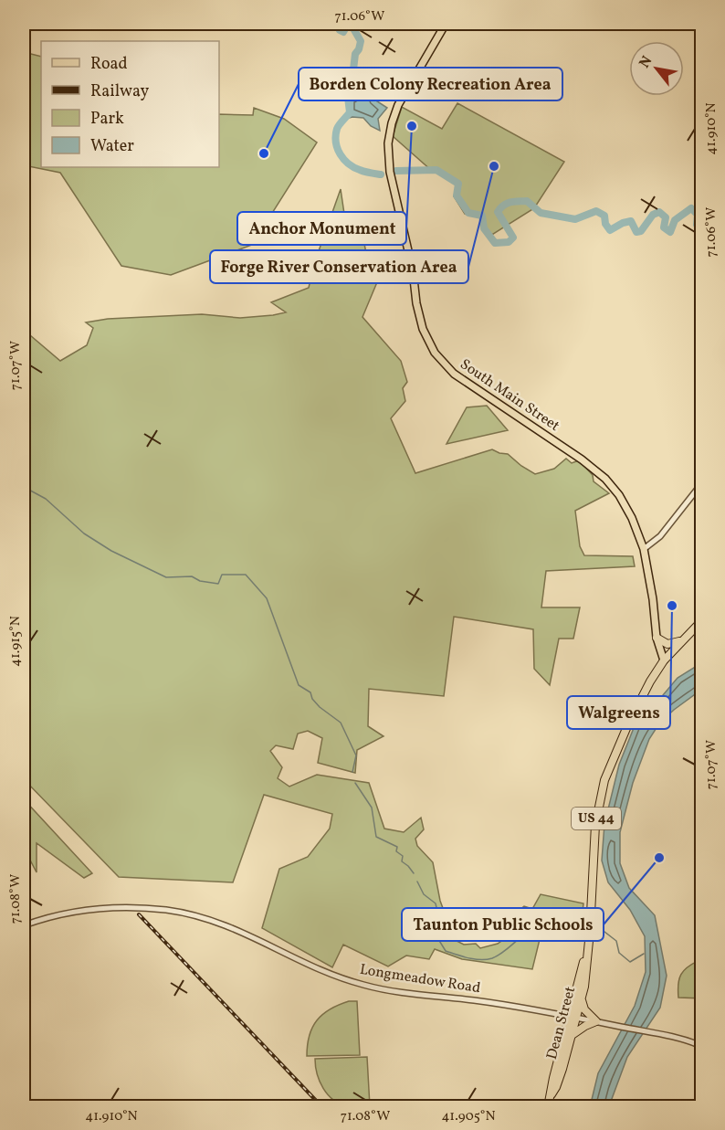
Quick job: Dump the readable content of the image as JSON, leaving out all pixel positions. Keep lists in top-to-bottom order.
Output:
{
  "streets": {
    "highway": ["US 44", "Dean Street"],
    "main road": ["South Main Street"],
    "street": ["Longmeadow Road"]
  },
  "crossings": [
    ["US 44", "Dean Street"],
    ["Longmeadow Road", "Dean Street"]
  ],
  "places": [
    "Anchor Monument",
    "Borden Colony Recreation Area",
    "Forge River Conservation Area",
    "Walgreens",
    "Taunton Public Schools"
  ],
  "legend": [
    "Road",
    "Railway",
    "Park",
    "Water"
  ],
  "north": "top left",
  "coordinates": [
    "71.06°W",
    "41.910°N",
    "71.07°W",
    "41.915°N",
    "71.08°W",
    "41.905°N"
  ]
}
